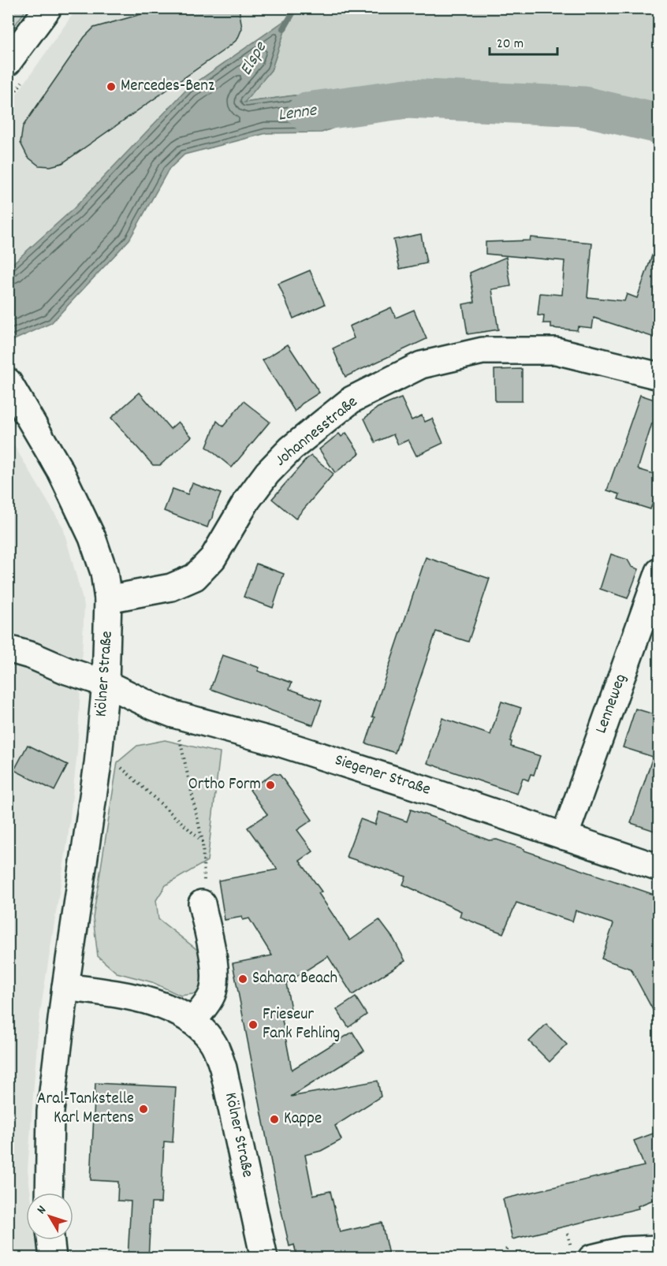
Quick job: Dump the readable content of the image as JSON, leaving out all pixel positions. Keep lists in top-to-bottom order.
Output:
{
  "streets": {
    "street": [
      "Johannesstraße",
      "Kölner Straße",
      "Lenneweg",
      "Siegener Straße"
    ]
  },
  "crossings": [
    ["Johannesstraße", "Kölner Straße"],
    ["Kölner Straße", "Siegener Straße"],
    ["Lenneweg", "Siegener Straße"]
  ],
  "water": ["Elspe", "Lenne"],
  "places": [
    "Mercedes-Benz",
    "Ortho Form",
    "Sahara Beach",
    "Frieseur Fank Fehling",
    "Aral-Tankstelle Karl Mertens",
    "Kappe"
  ],
  "scale_bar": "20 m",
  "north": "top left"
}
